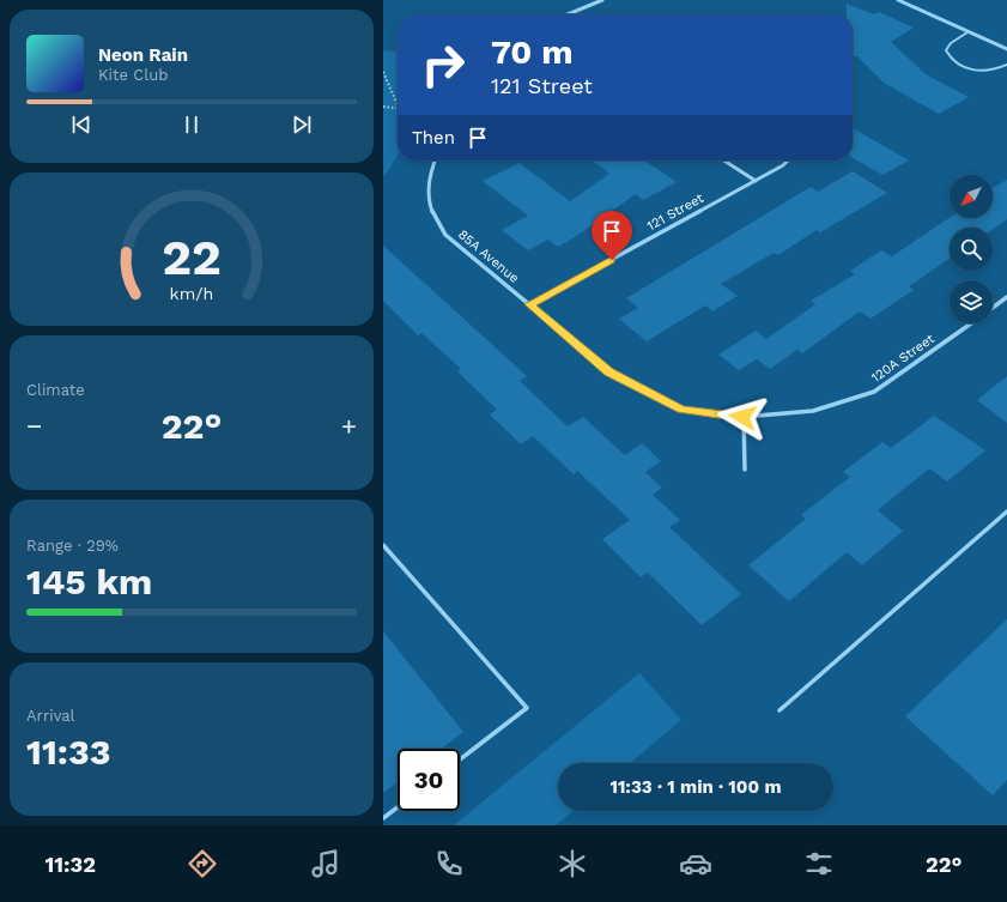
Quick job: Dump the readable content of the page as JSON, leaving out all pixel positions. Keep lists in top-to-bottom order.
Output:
{
  "streets": {
    "street": ["121 Street", "85A Avenue", "120A Street"]
  },
  "crossings": [
    ["121 Street", "85A Avenue"],
    ["85A Avenue", "120A Street"]
  ],
  "north": "bottom left",
  "page": {
    "turn": ["70 m", "121 Street"],
    "song": ["Neon Rain", "Kite Club"],
    "then": "Then",
    "tile": [
      "Climate",
      ["Range · 29%", "145 km"],
      ["Arrival", "11:33"]
    ],
    "heat": ["−", "22°", "+"],
    "limit": "30",
    "trip": "11:33 · 1 min · 100 m",
    "tabs": ["11:32", "22°"],
    "gauge": ["22", "km/h"]
  }
}
